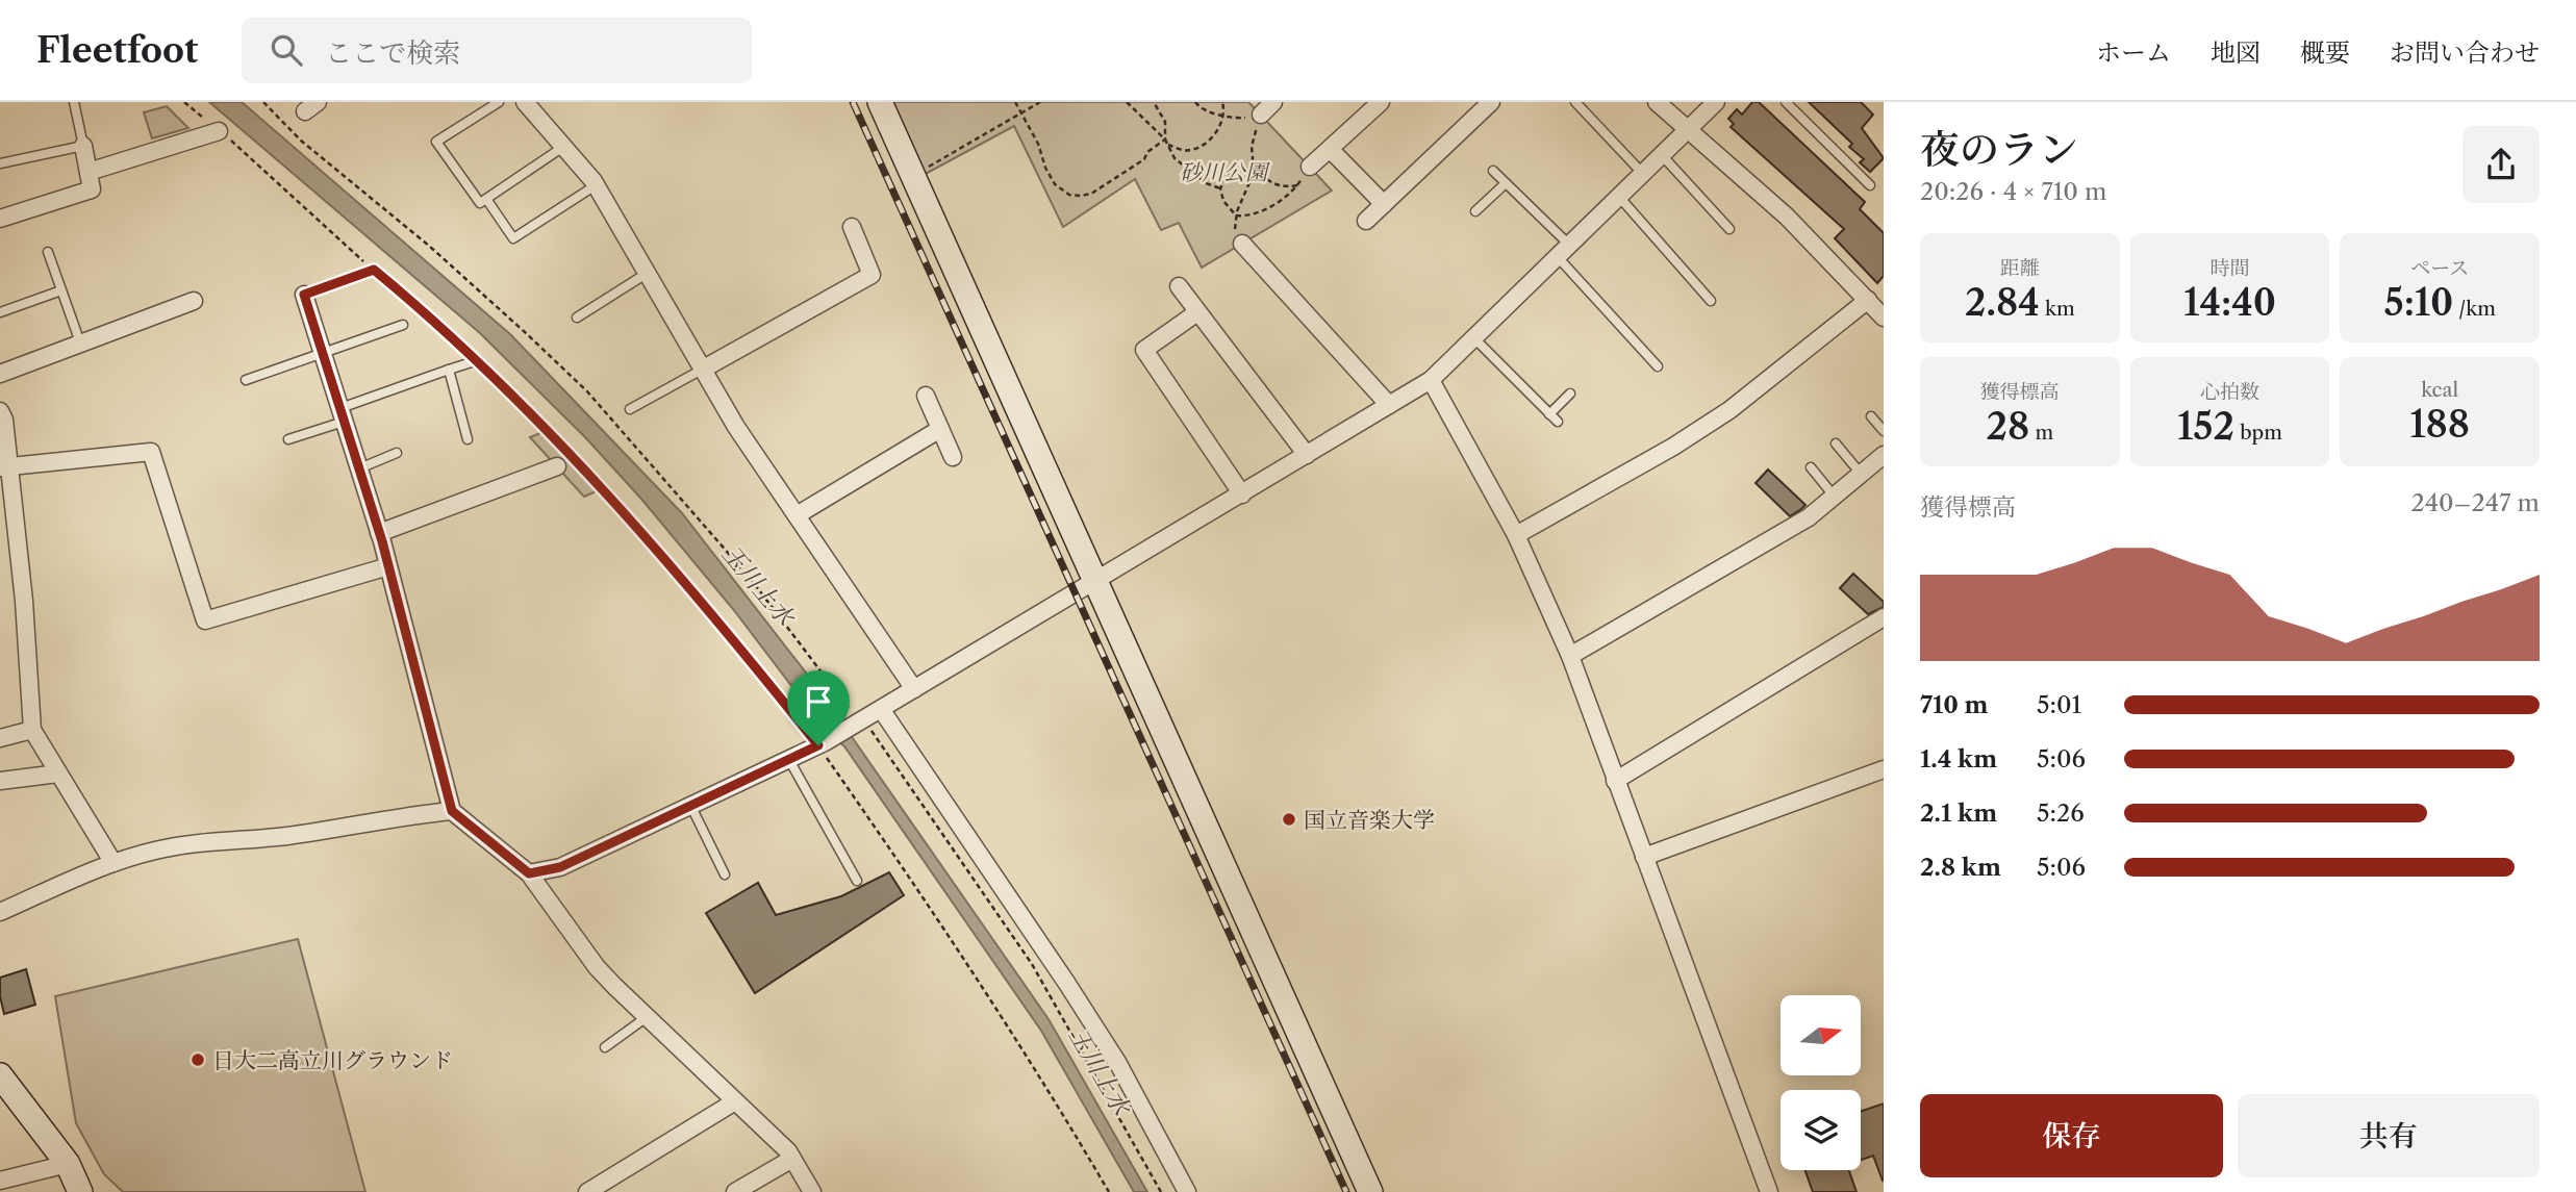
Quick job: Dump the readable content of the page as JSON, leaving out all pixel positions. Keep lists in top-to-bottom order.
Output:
{
  "water": ["玉川上水"],
  "parks": ["砂川公園"],
  "places": ["国立音楽大学", "日大二高立川グラウンド"],
  "north": "right",
  "page": {
    "header": "Fleetfoot",
    "search": "ここで検索",
    "nav": [
      "ホーム",
      "地図",
      "概要",
      "お問い合わせ"
    ],
    "heading": ["夜のラン", "20:26 · 4 × 710 m"],
    "stats": [
      ["距離", "2.84 km"],
      ["時間", "14:40"],
      ["ペース", "5:10 /km"],
      ["獲得標高", "28 m"],
      ["心拍数", "152 bpm"],
      ["kcal", "188"]
    ],
    "chart": ["獲得標高", "240–247 m"],
    "list": [
      {
        "name": "710 m",
        "note": "5:01"
      },
      {
        "name": "1.4 km",
        "note": "5:06"
      },
      {
        "name": "2.1 km",
        "note": "5:26"
      },
      {
        "name": "2.8 km",
        "note": "5:06"
      }
    ],
    "buttons": ["保存", "共有"]
  }
}
